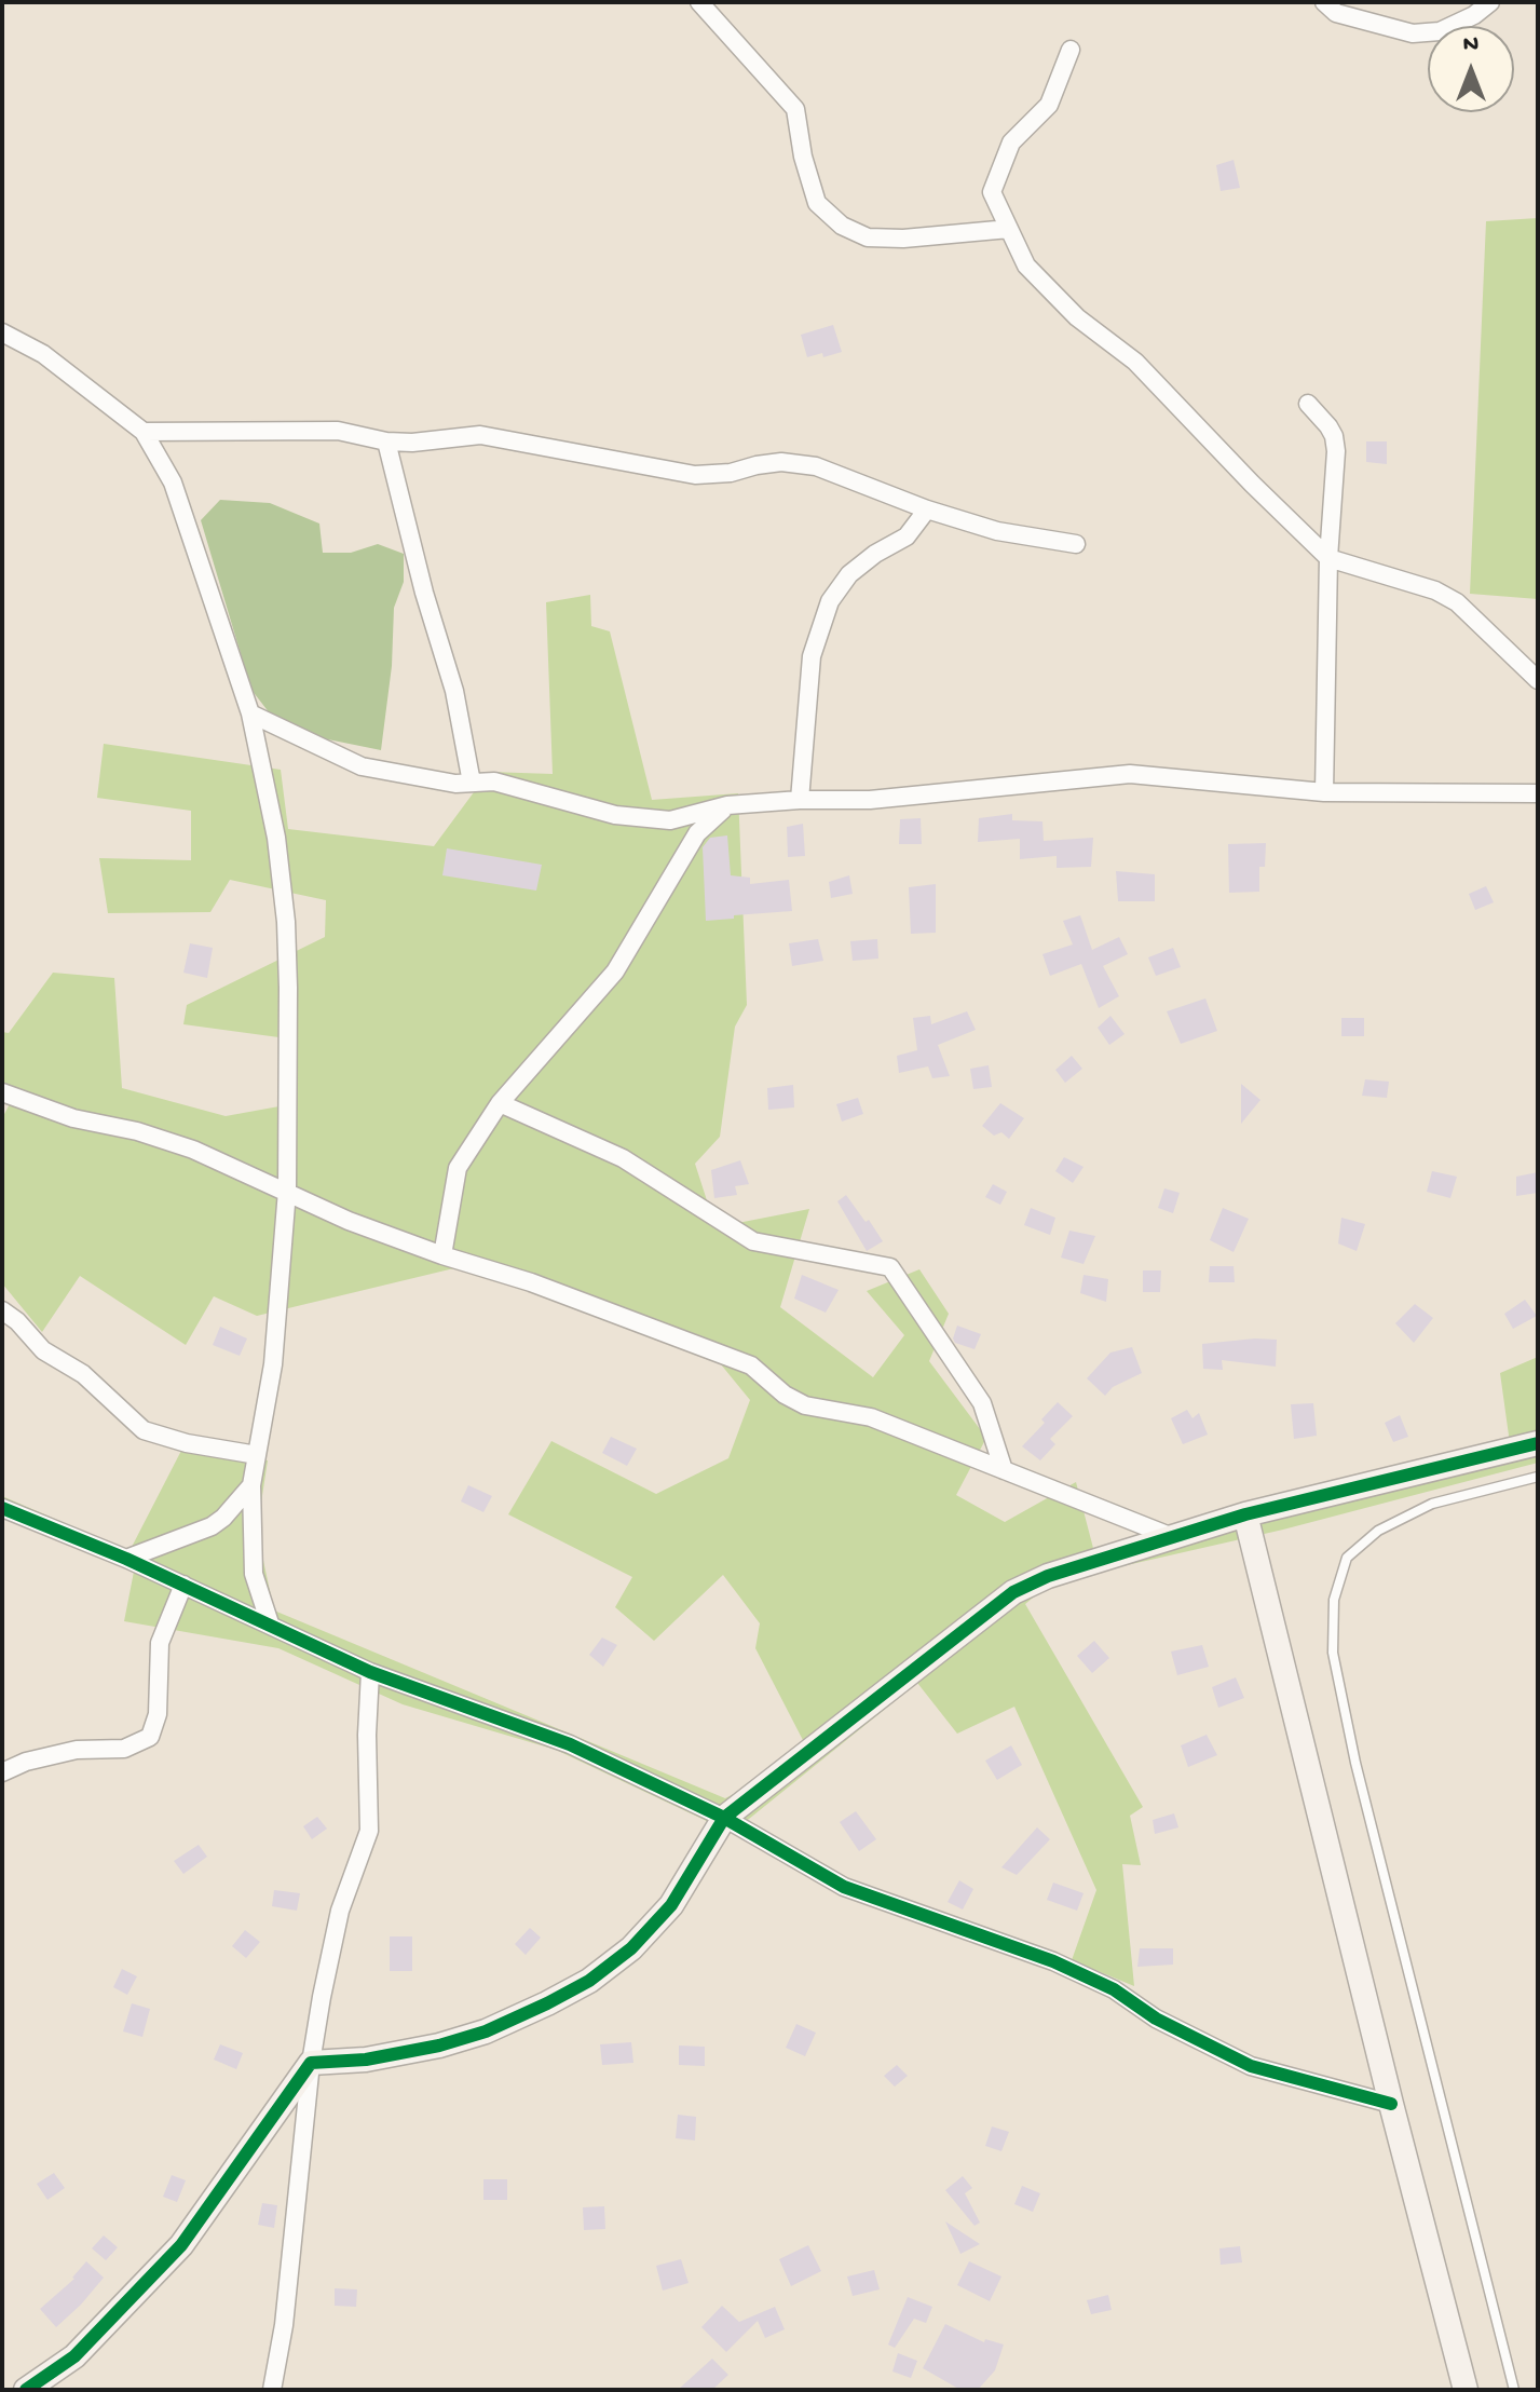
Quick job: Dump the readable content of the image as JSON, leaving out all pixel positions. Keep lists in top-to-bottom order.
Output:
{
  "north": "top"
}
